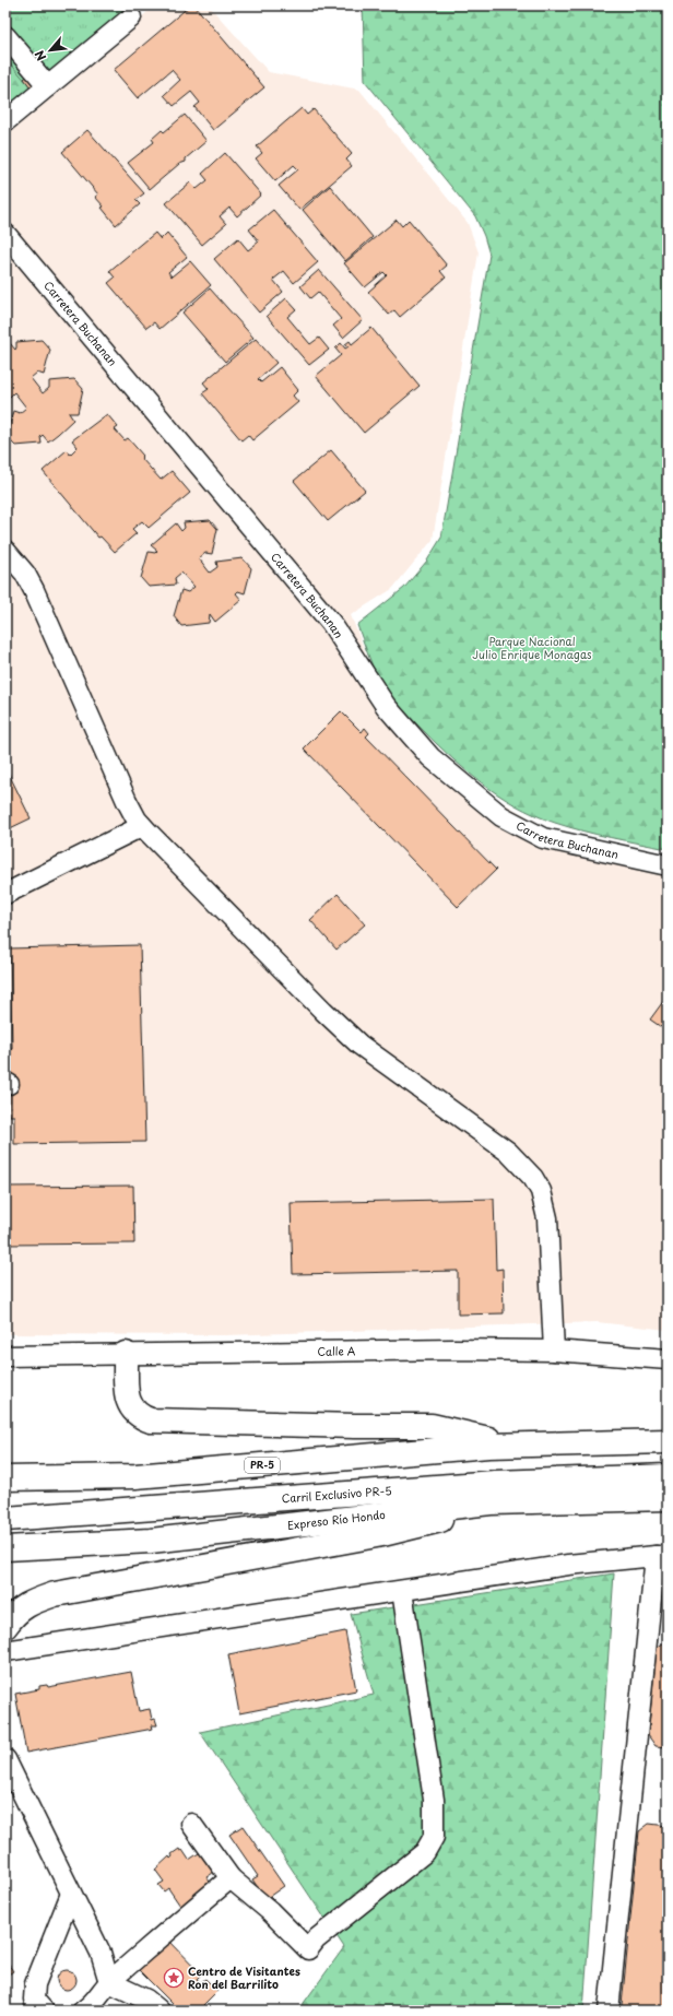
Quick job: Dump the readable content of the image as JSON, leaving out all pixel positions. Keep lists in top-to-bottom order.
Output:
{
  "streets": {
    "highway": ["PR-5", "Carril Exclusivo PR-5", "Expreso Río Hondo"],
    "street": ["Carretera Buchanan", "Calle A"]
  },
  "parks": ["Parque Nacional Julio Enrique Monagas"],
  "places": {
    "place": ["Centro de Visitantes Ron del Barrilito"]
  },
  "north": "bottom left"
}
